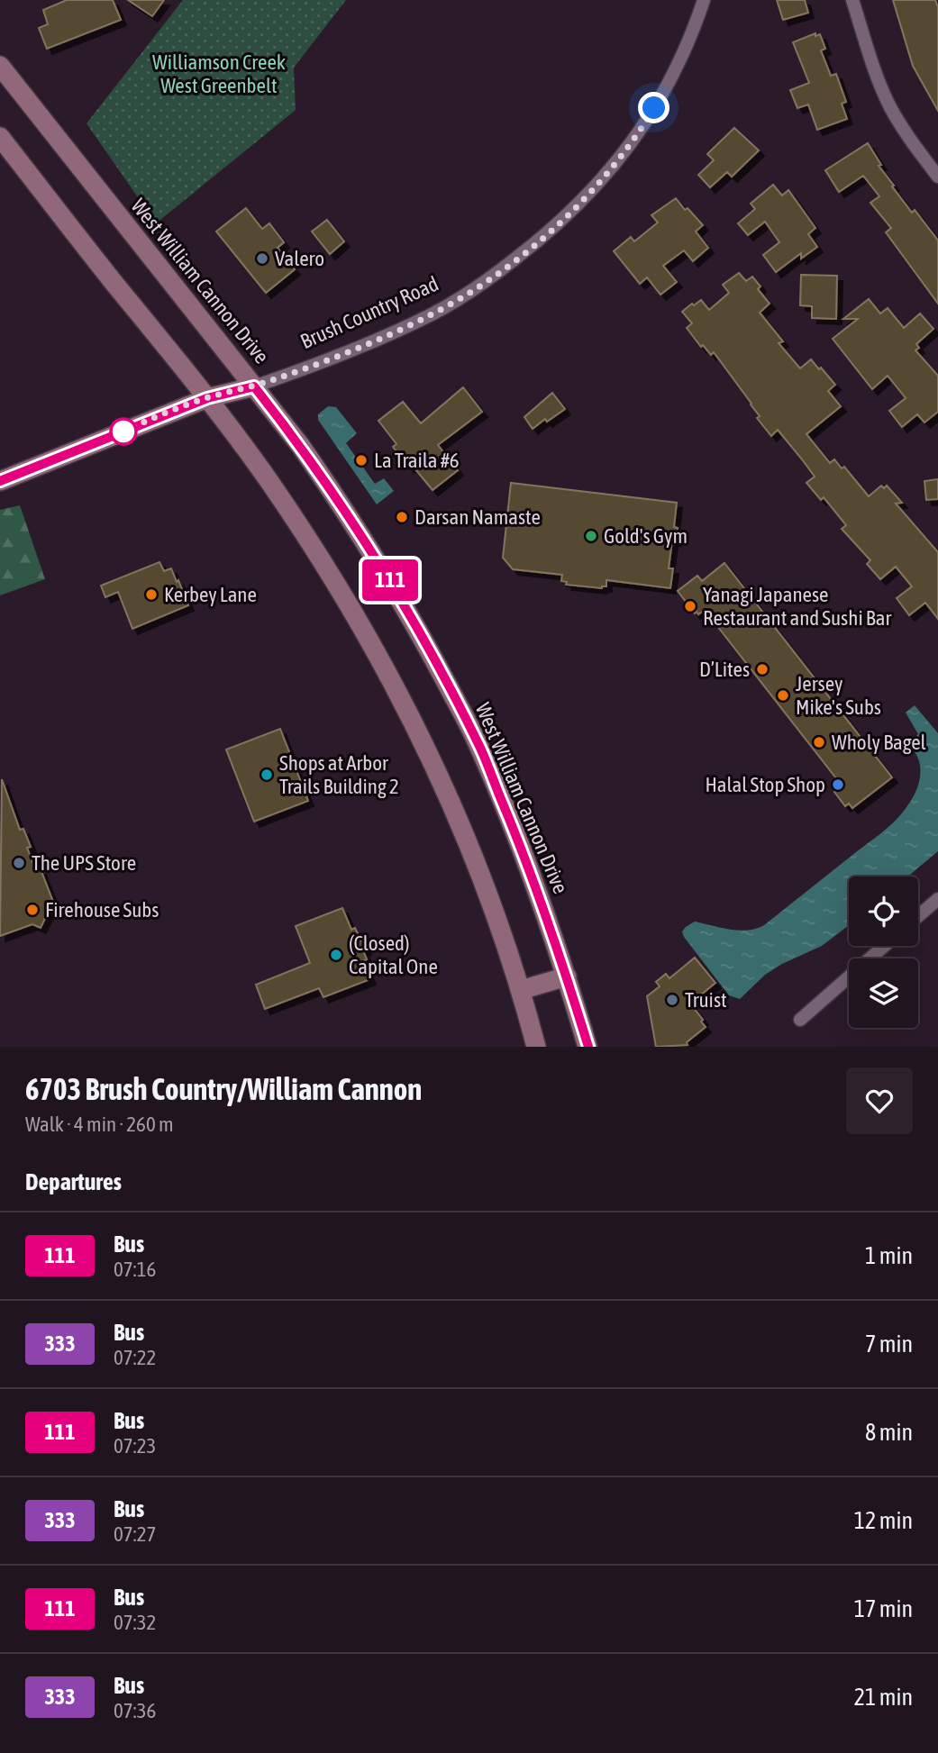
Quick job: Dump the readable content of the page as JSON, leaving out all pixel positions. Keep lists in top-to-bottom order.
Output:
{
  "streets": {
    "main road": ["West William Cannon Drive", "Brush Country Road"]
  },
  "crossings": [
    ["West William Cannon Drive", "Brush Country Road"]
  ],
  "parks": ["Williamson Creek West Greenbelt"],
  "places": [
    "Valero",
    "La Traila #6",
    "Darsan Namaste",
    "Gold's Gym",
    "Kerbey Lane",
    "Yanagi Japanese Restaurant and Sushi Bar",
    "D’Lites",
    "Jersey Mike's Subs",
    "Wholy Bagel",
    "Shops at Arbor Trails Building 2",
    "Halal Stop Shop",
    "The UPS Store",
    "Firehouse Subs",
    "(Closed) Capital One",
    "Truist"
  ],
  "lines": ["bus line 111"],
  "page": {
    "on_map": "111",
    "heading": [
      ["6703 Brush Country/William Cannon", "Walk · 4 min · 260 m"],
      "Departures"
    ],
    "list": [
      {
        "mark": "111",
        "name": "Bus",
        "note": "07:16",
        "value": "1 min"
      },
      {
        "mark": "333",
        "name": "Bus",
        "note": "07:22",
        "value": "7 min"
      },
      {
        "mark": "111",
        "name": "Bus",
        "note": "07:23",
        "value": "8 min"
      },
      {
        "mark": "333",
        "name": "Bus",
        "note": "07:27",
        "value": "12 min"
      },
      {
        "mark": "111",
        "name": "Bus",
        "note": "07:32",
        "value": "17 min"
      },
      {
        "mark": "333",
        "name": "Bus",
        "note": "07:36",
        "value": "21 min"
      }
    ]
  }
}
